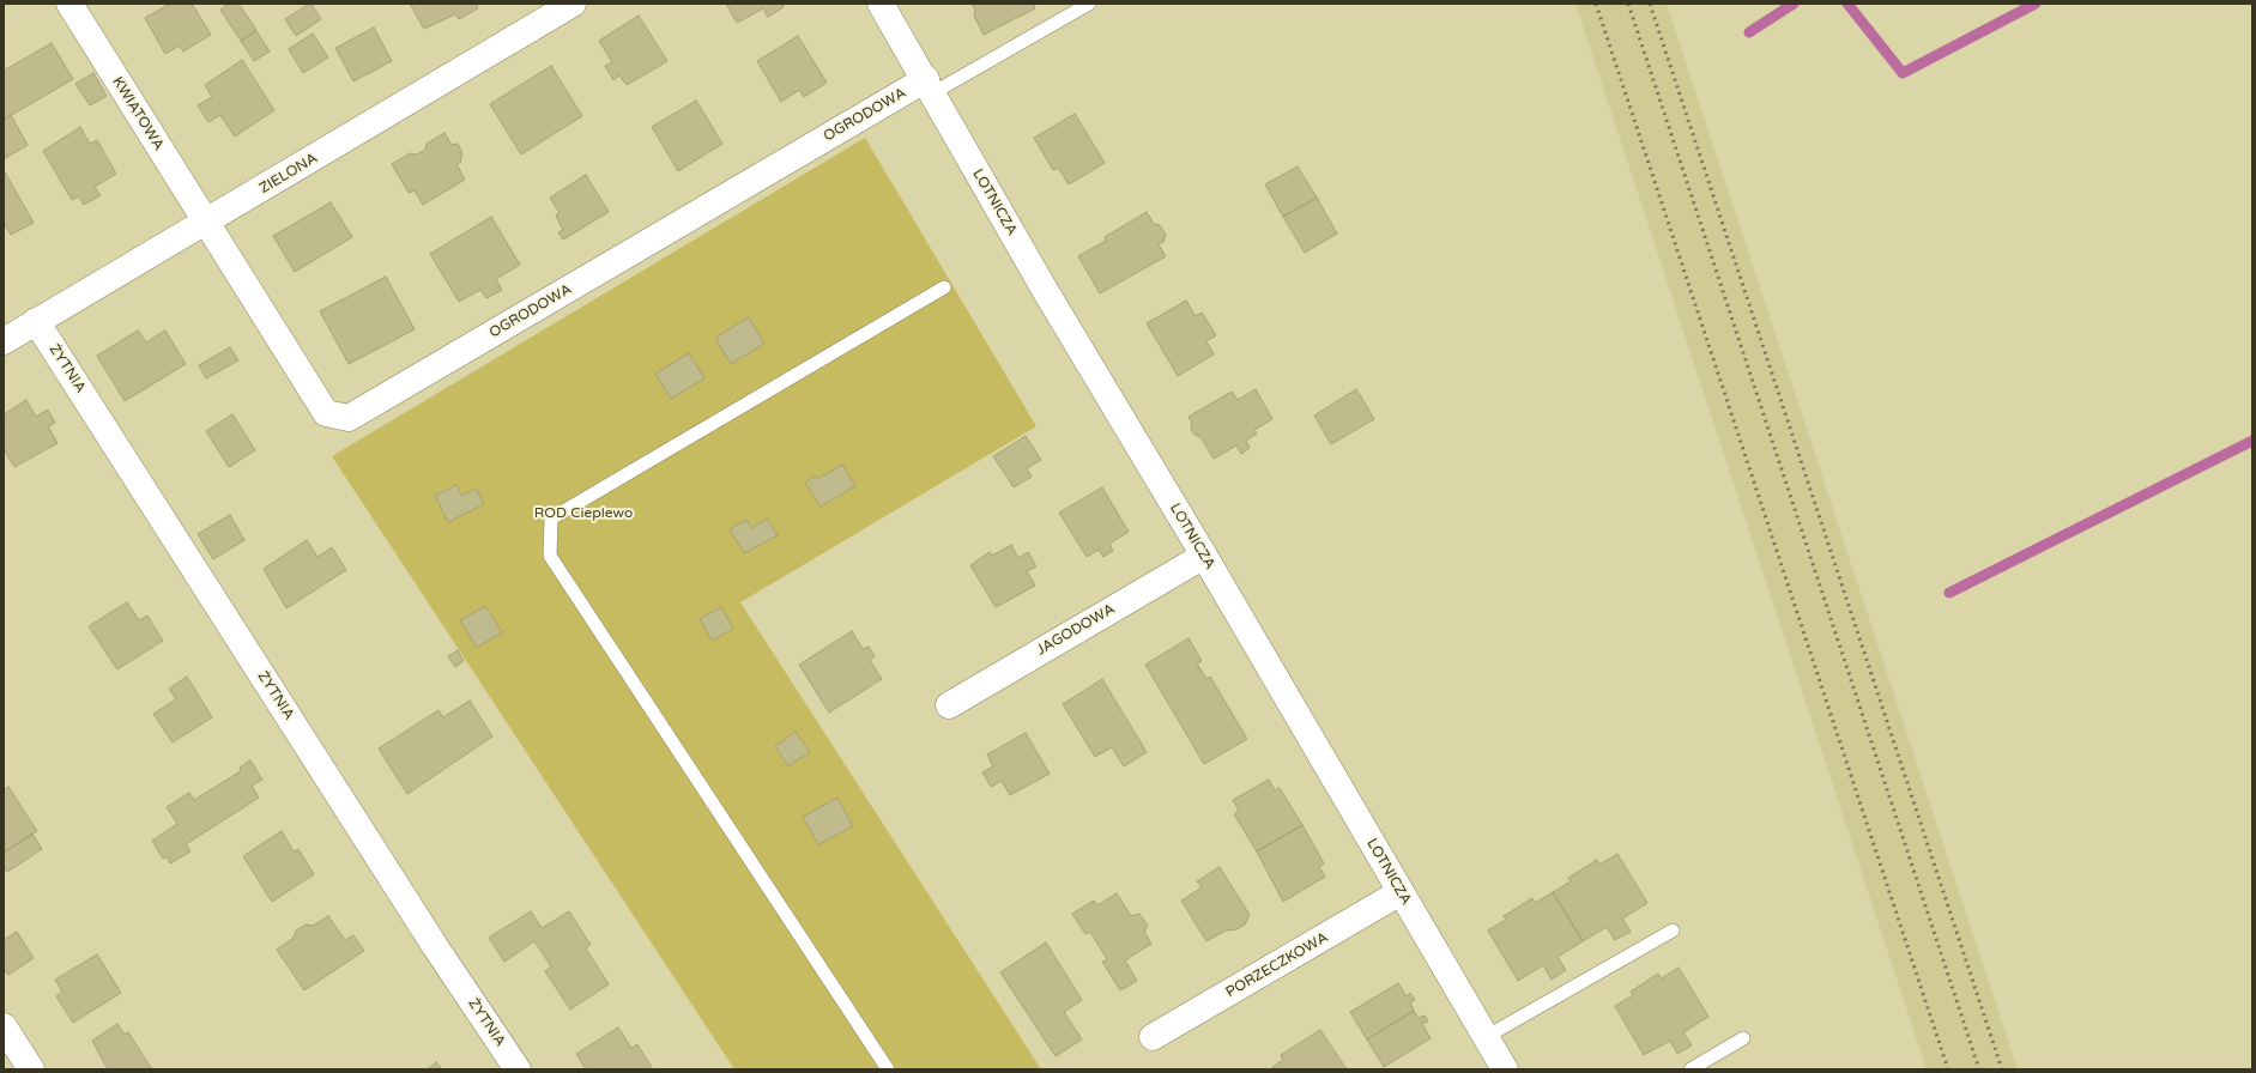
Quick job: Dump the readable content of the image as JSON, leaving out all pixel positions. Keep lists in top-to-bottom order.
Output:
{
  "streets": {
    "street": [
      "KWIATOWA",
      "OGRODOWA",
      "ZIELONA",
      "LOTNICZA",
      "ŻYTNIA",
      "JAGODOWA",
      "PORZECZKOWA"
    ]
  },
  "crossings": [
    ["KWIATOWA", "OGRODOWA"],
    ["KWIATOWA", "ZIELONA"],
    ["OGRODOWA", "ZIELONA"],
    ["OGRODOWA", "LOTNICZA"],
    ["ZIELONA", "ŻYTNIA"],
    ["LOTNICZA", "JAGODOWA"],
    ["LOTNICZA", "PORZECZKOWA"]
  ],
  "parks": ["ROD Cieplewo"]
}
